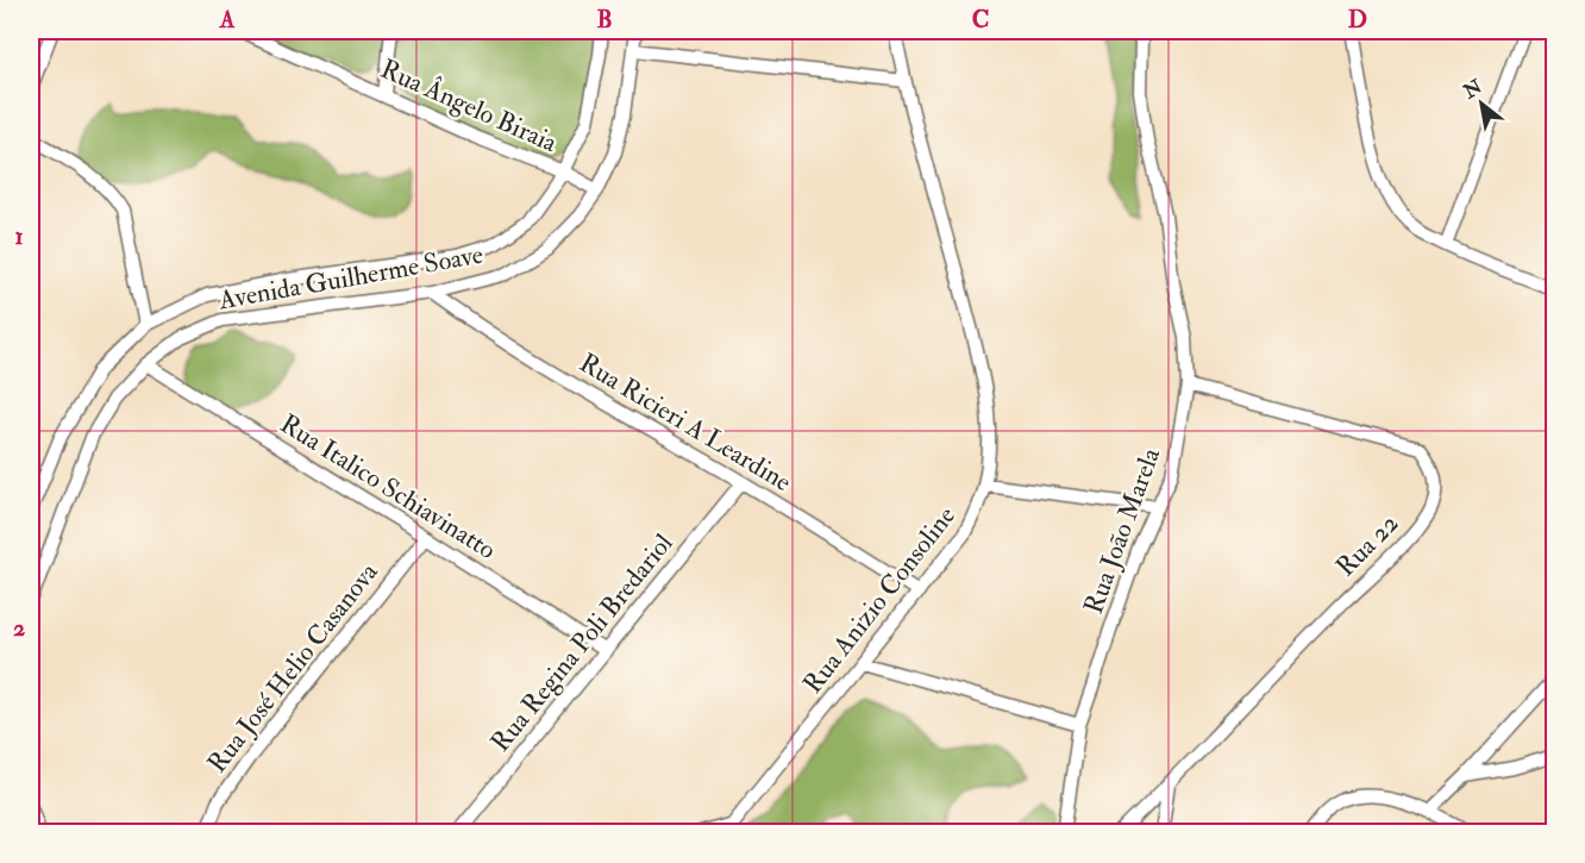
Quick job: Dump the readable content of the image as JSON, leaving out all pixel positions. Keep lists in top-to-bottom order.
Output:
{
  "streets": {
    "street": [
      "Rua Ângelo Biraia",
      "Avenida Guilherme Soave",
      "Rua Ricieri A Leardine",
      "Rua Italico Schiavinatto",
      "Rua João Marela",
      "Rua 22",
      "Rua Anizio Consoline",
      "Rua Regina Poli Bredariol",
      "Rua José Helio Casanova"
    ]
  },
  "crossings": [
    ["Rua Ângelo Biraia", "Avenida Guilherme Soave"],
    ["Avenida Guilherme Soave", "Rua Ricieri A Leardine"],
    ["Avenida Guilherme Soave", "Rua Italico Schiavinatto"],
    ["Rua Ricieri A Leardine", "Rua Anizio Consoline"],
    ["Rua Ricieri A Leardine", "Rua Regina Poli Bredariol"],
    ["Rua Italico Schiavinatto", "Rua Regina Poli Bredariol"],
    ["Rua Italico Schiavinatto", "Rua José Helio Casanova"],
    ["Rua João Marela", "Rua 22"]
  ],
  "north": "top left",
  "grid": {
    "columns": [
      "A",
      "B",
      "C",
      "D"
    ],
    "rows": ["1", "2"]
  }
}
